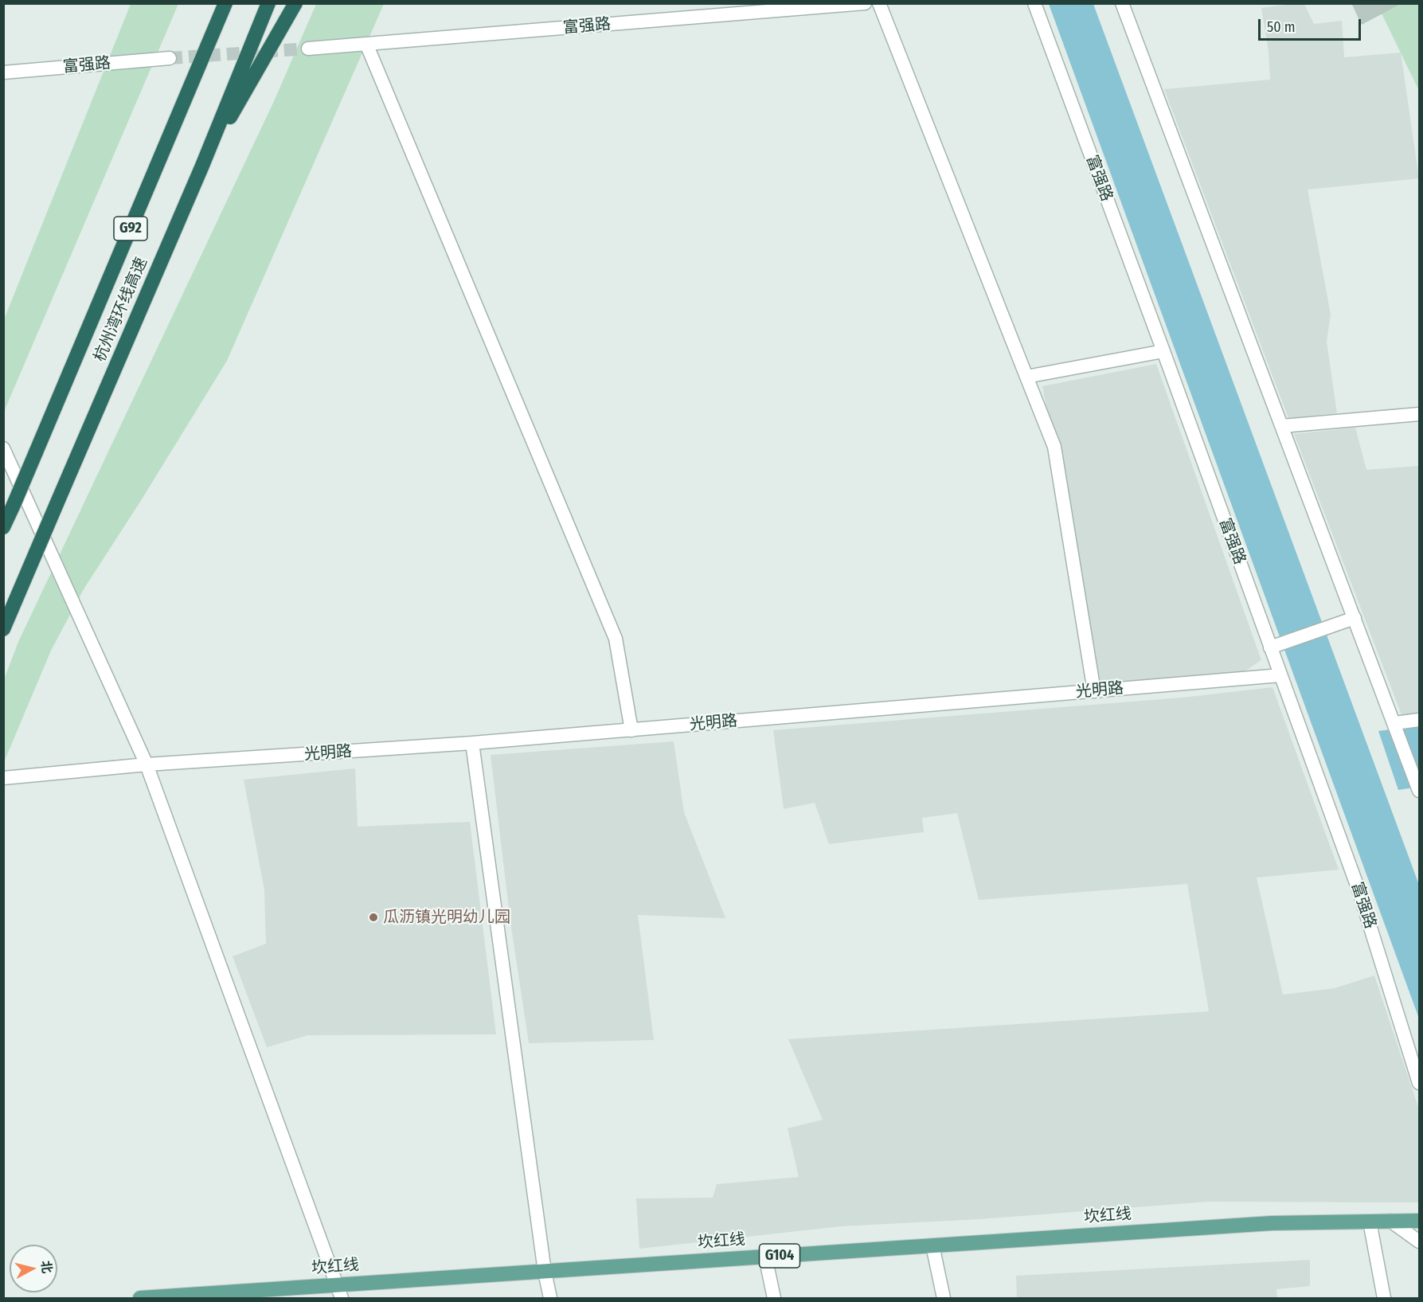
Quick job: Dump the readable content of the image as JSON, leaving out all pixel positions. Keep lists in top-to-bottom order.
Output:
{
  "streets": {
    "highway": ["G92", "杭州湾环线高速"],
    "main road": ["坎红线", "G104"],
    "street": ["富强路", "光明路"]
  },
  "crossings": [
    ["富强路", "光明路"]
  ],
  "places": ["瓜沥镇光明幼儿园"],
  "scale_bar": "50 m",
  "north": "right"
}
